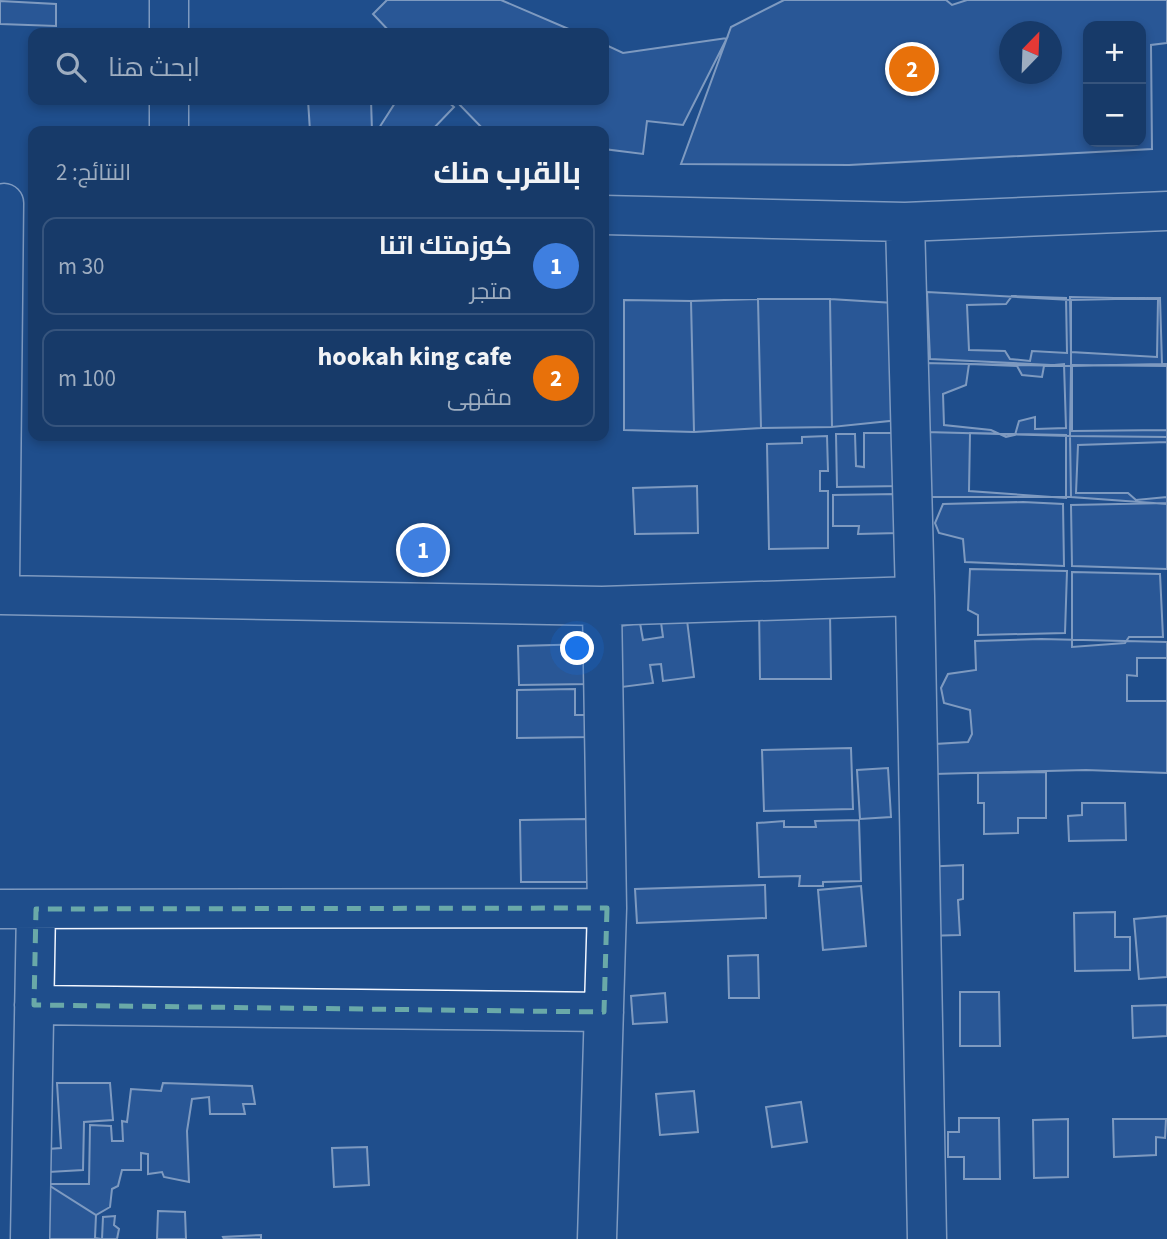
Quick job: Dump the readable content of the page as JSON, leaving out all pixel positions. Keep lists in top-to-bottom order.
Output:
{
  "north": "top right",
  "page": {
    "map_buttons": ["+", "−"],
    "search": "ابحث هنا",
    "pins": ["2", "1"],
    "heading": ["بالقرب منك", "النتائج: 2"],
    "list": [
      {
        "mark": "1",
        "name": "كوزمتك اتنا",
        "note": "متجر",
        "value": "30 m"
      },
      {
        "mark": "2",
        "name": "hookah king cafe",
        "note": "مقهى",
        "value": "100 m"
      }
    ]
  }
}
